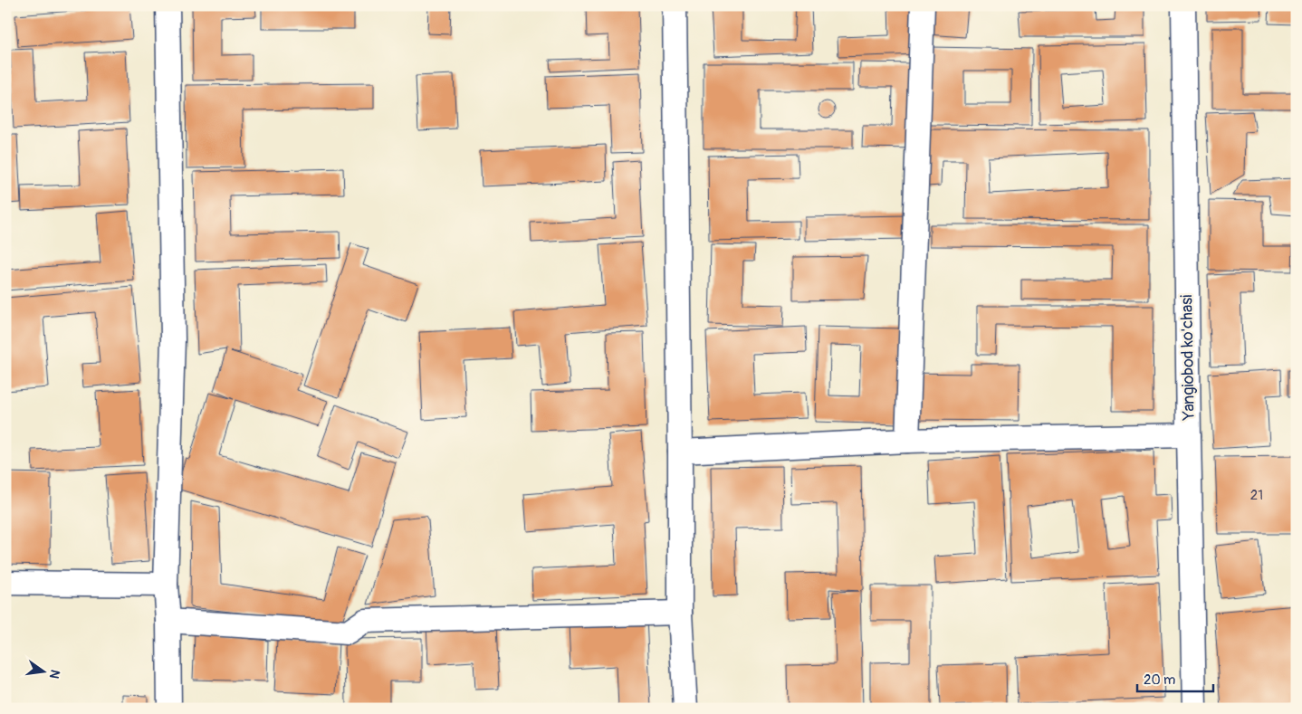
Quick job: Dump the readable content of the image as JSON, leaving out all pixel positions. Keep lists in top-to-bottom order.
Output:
{
  "streets": {
    "street": ["Yangiobod ko'chasi"]
  },
  "house_numbers": ["21"],
  "scale_bar": "20 m",
  "north": "right"
}
